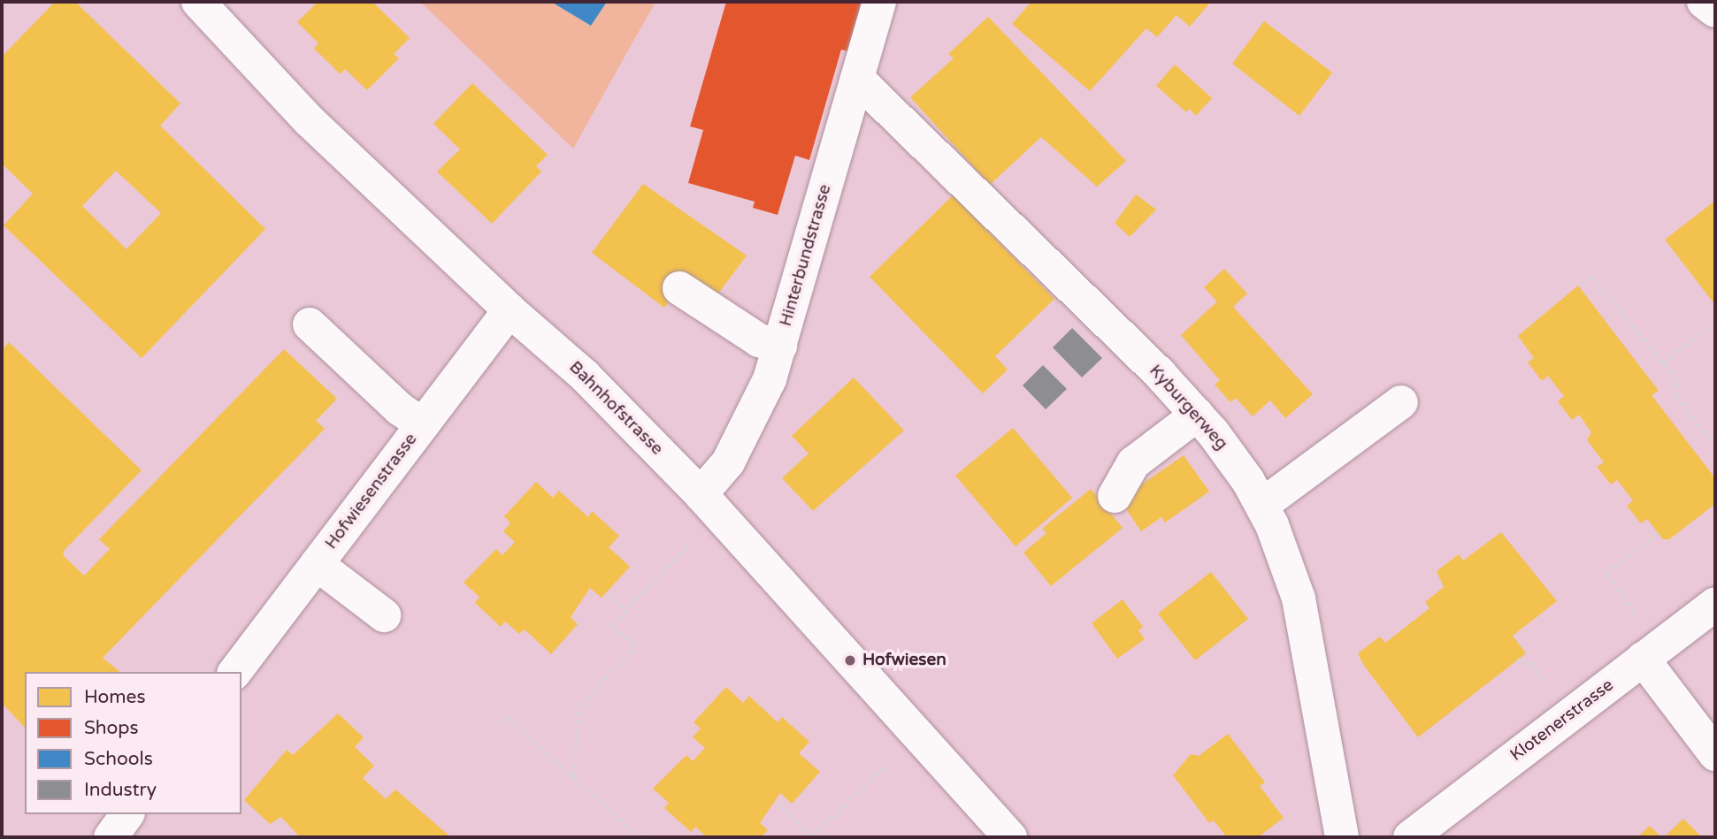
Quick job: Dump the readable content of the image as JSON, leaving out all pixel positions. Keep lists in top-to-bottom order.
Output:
{
  "streets": {
    "street": [
      "Hinterbundstrasse",
      "Kyburgerweg",
      "Bahnhofstrasse",
      "Hofwiesenstrasse",
      "Klotenerstrasse"
    ]
  },
  "crossings": [
    ["Hinterbundstrasse", "Kyburgerweg"],
    ["Hinterbundstrasse", "Bahnhofstrasse"],
    ["Bahnhofstrasse", "Hofwiesenstrasse"]
  ],
  "places": ["Hofwiesen"],
  "legend": [
    "Homes",
    "Shops",
    "Schools",
    "Industry"
  ]
}
